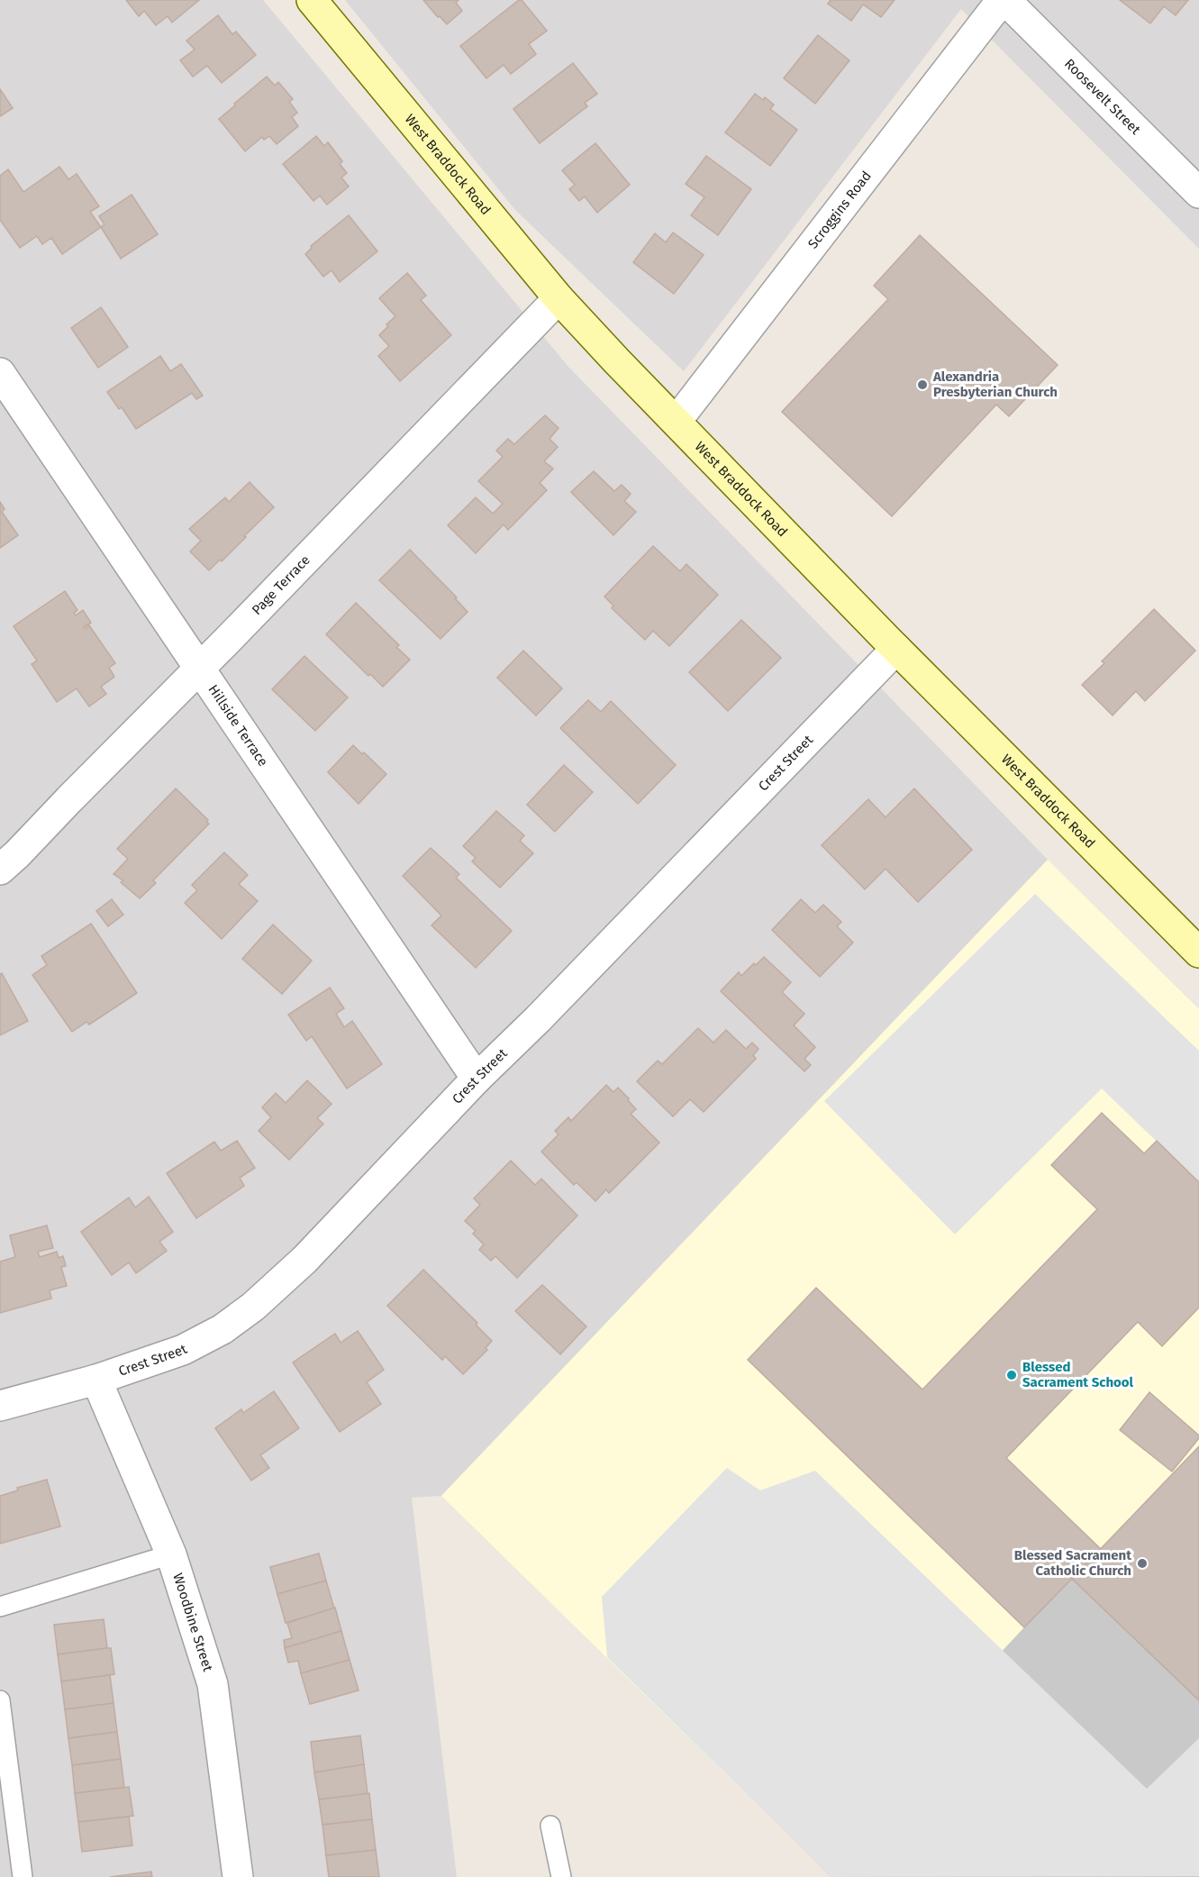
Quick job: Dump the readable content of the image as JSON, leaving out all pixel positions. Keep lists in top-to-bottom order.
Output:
{
  "streets": {
    "main road": ["West Braddock Road"],
    "street": [
      "Roosevelt Street",
      "Scroggins Road",
      "Page Terrace",
      "Hillside Terrace",
      "Crest Street",
      "Woodbine Street"
    ]
  },
  "crossings": [
    ["Roosevelt Street", "Scroggins Road"],
    ["West Braddock Road", "Scroggins Road"],
    ["West Braddock Road", "Page Terrace"],
    ["West Braddock Road", "Crest Street"],
    ["Page Terrace", "Hillside Terrace"],
    ["Hillside Terrace", "Crest Street"],
    ["Crest Street", "Woodbine Street"]
  ],
  "places": ["Alexandria Presbyterian Church", "Blessed Sacrament School", "Blessed Sacrament Catholic Church"]
}
